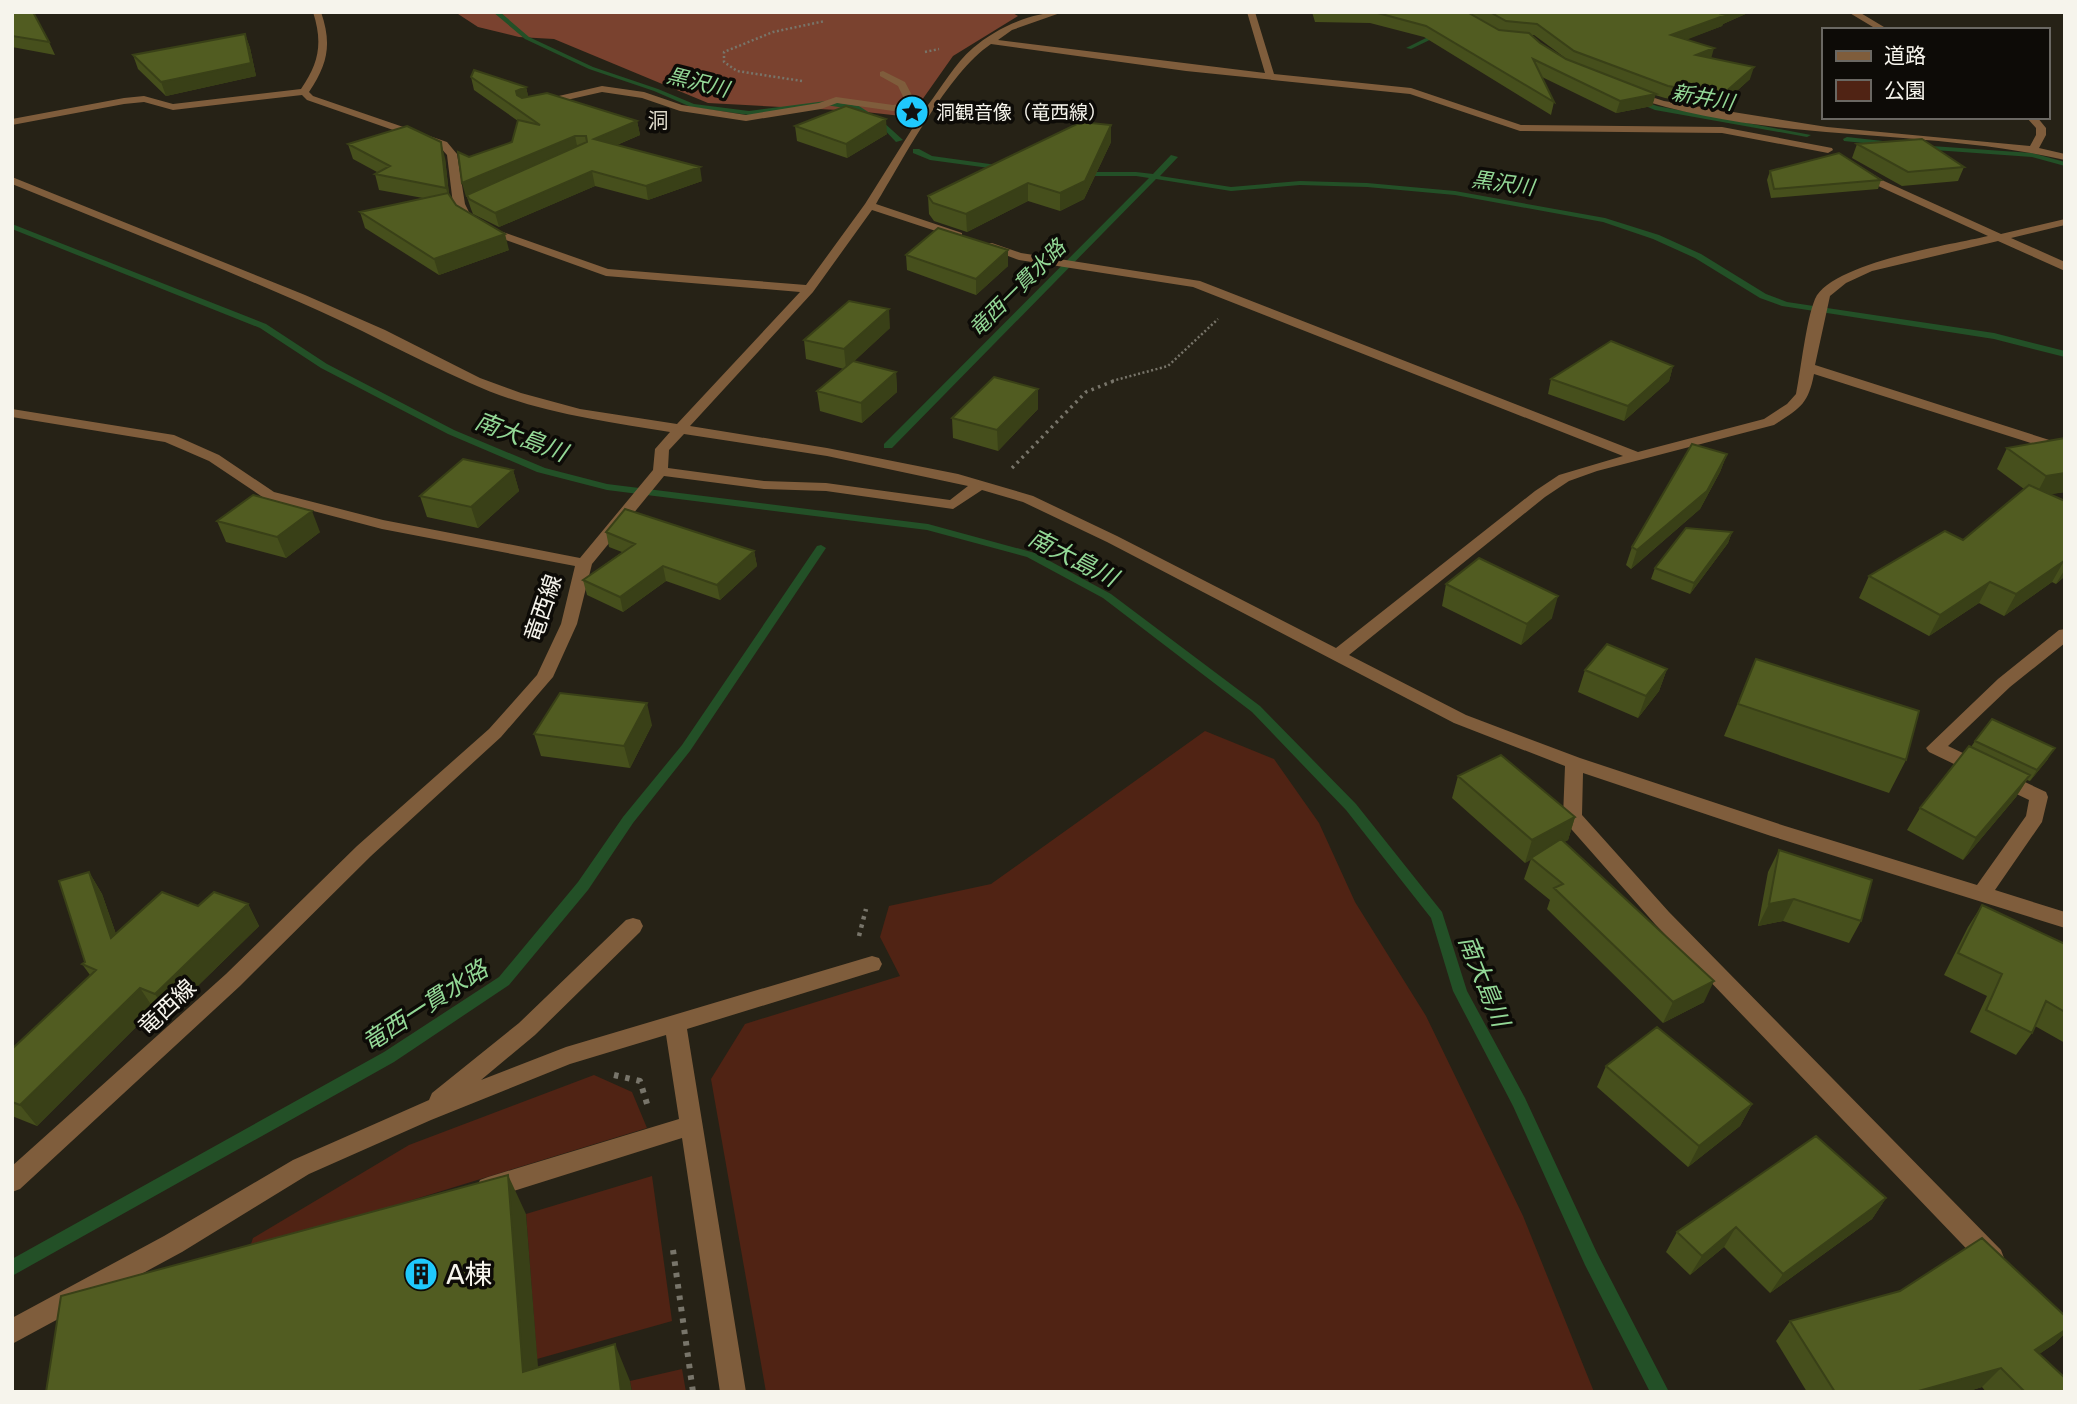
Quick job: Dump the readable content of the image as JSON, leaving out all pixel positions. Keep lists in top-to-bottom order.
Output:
{
  "streets": {
    "street": ["竜西線"]
  },
  "districts": ["洞"],
  "water": [
    "黒沢川",
    "新井川",
    "竜西一貫水路",
    "南大島川"
  ],
  "places": {
    "place": ["洞観音像（竜西線）"],
    "building": ["A棟"]
  },
  "legend": ["道路", "公園"]
}
